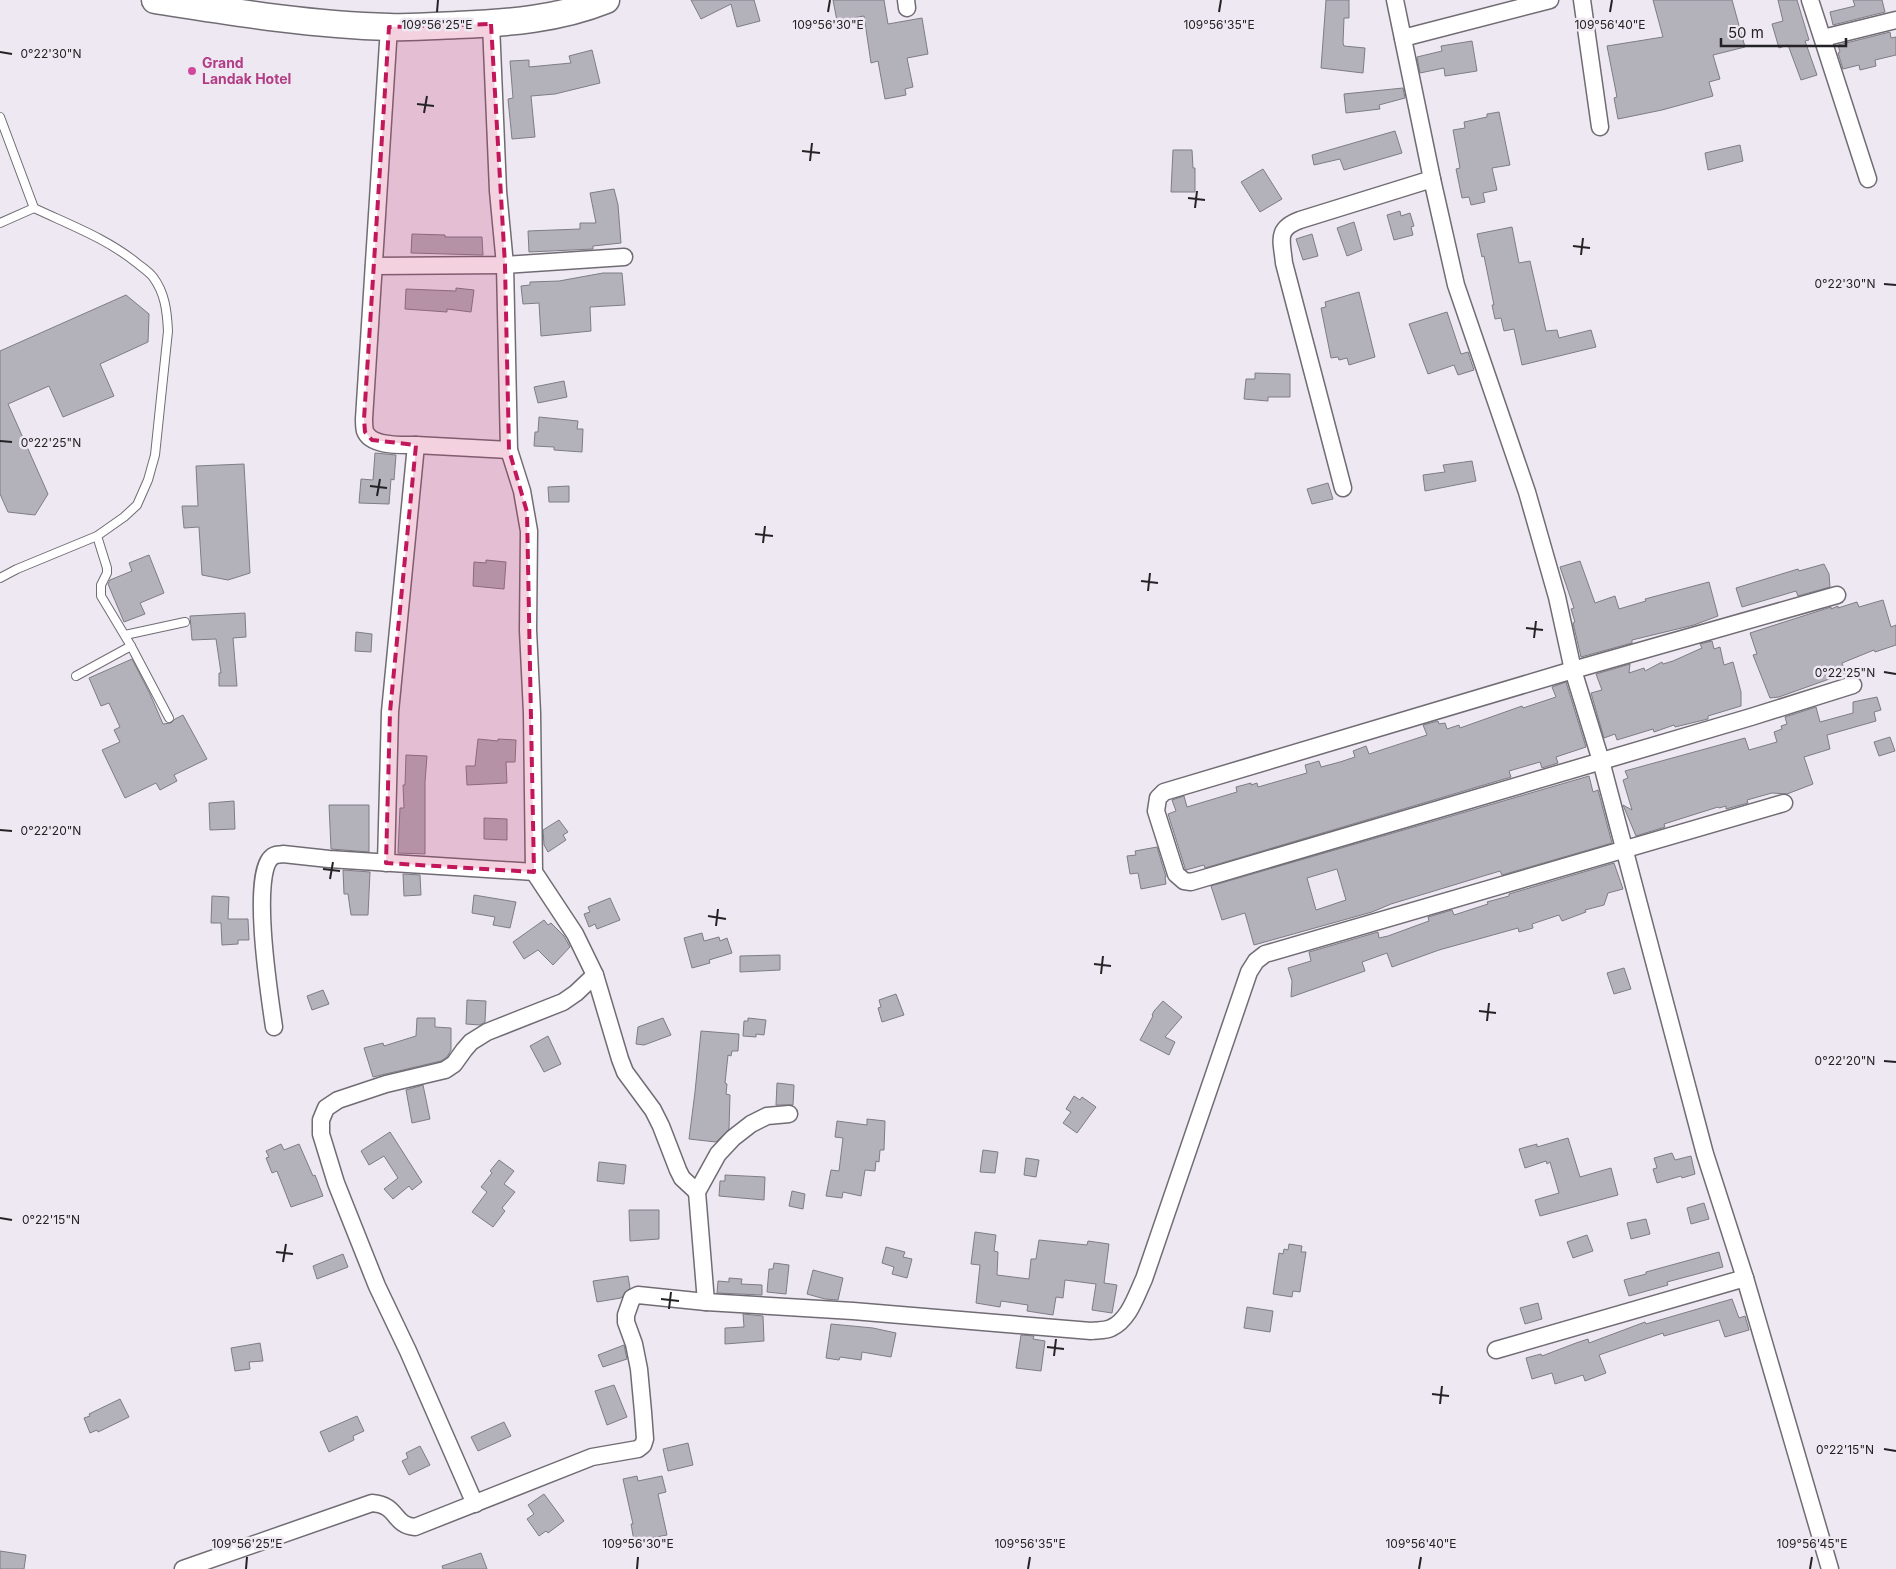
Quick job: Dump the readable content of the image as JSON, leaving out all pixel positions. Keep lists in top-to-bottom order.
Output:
{
  "places": ["Grand Landak Hotel"],
  "scale_bar": "50 m",
  "coordinates": [
    "109°56'25\"E",
    "109°56'30\"E",
    "109°56'35\"E",
    "109°56'40\"E",
    "0°22'30\"N",
    "0°22'25\"N",
    "0°22'20\"N",
    "0°22'15\"N",
    "109°56'45\"E"
  ]
}
